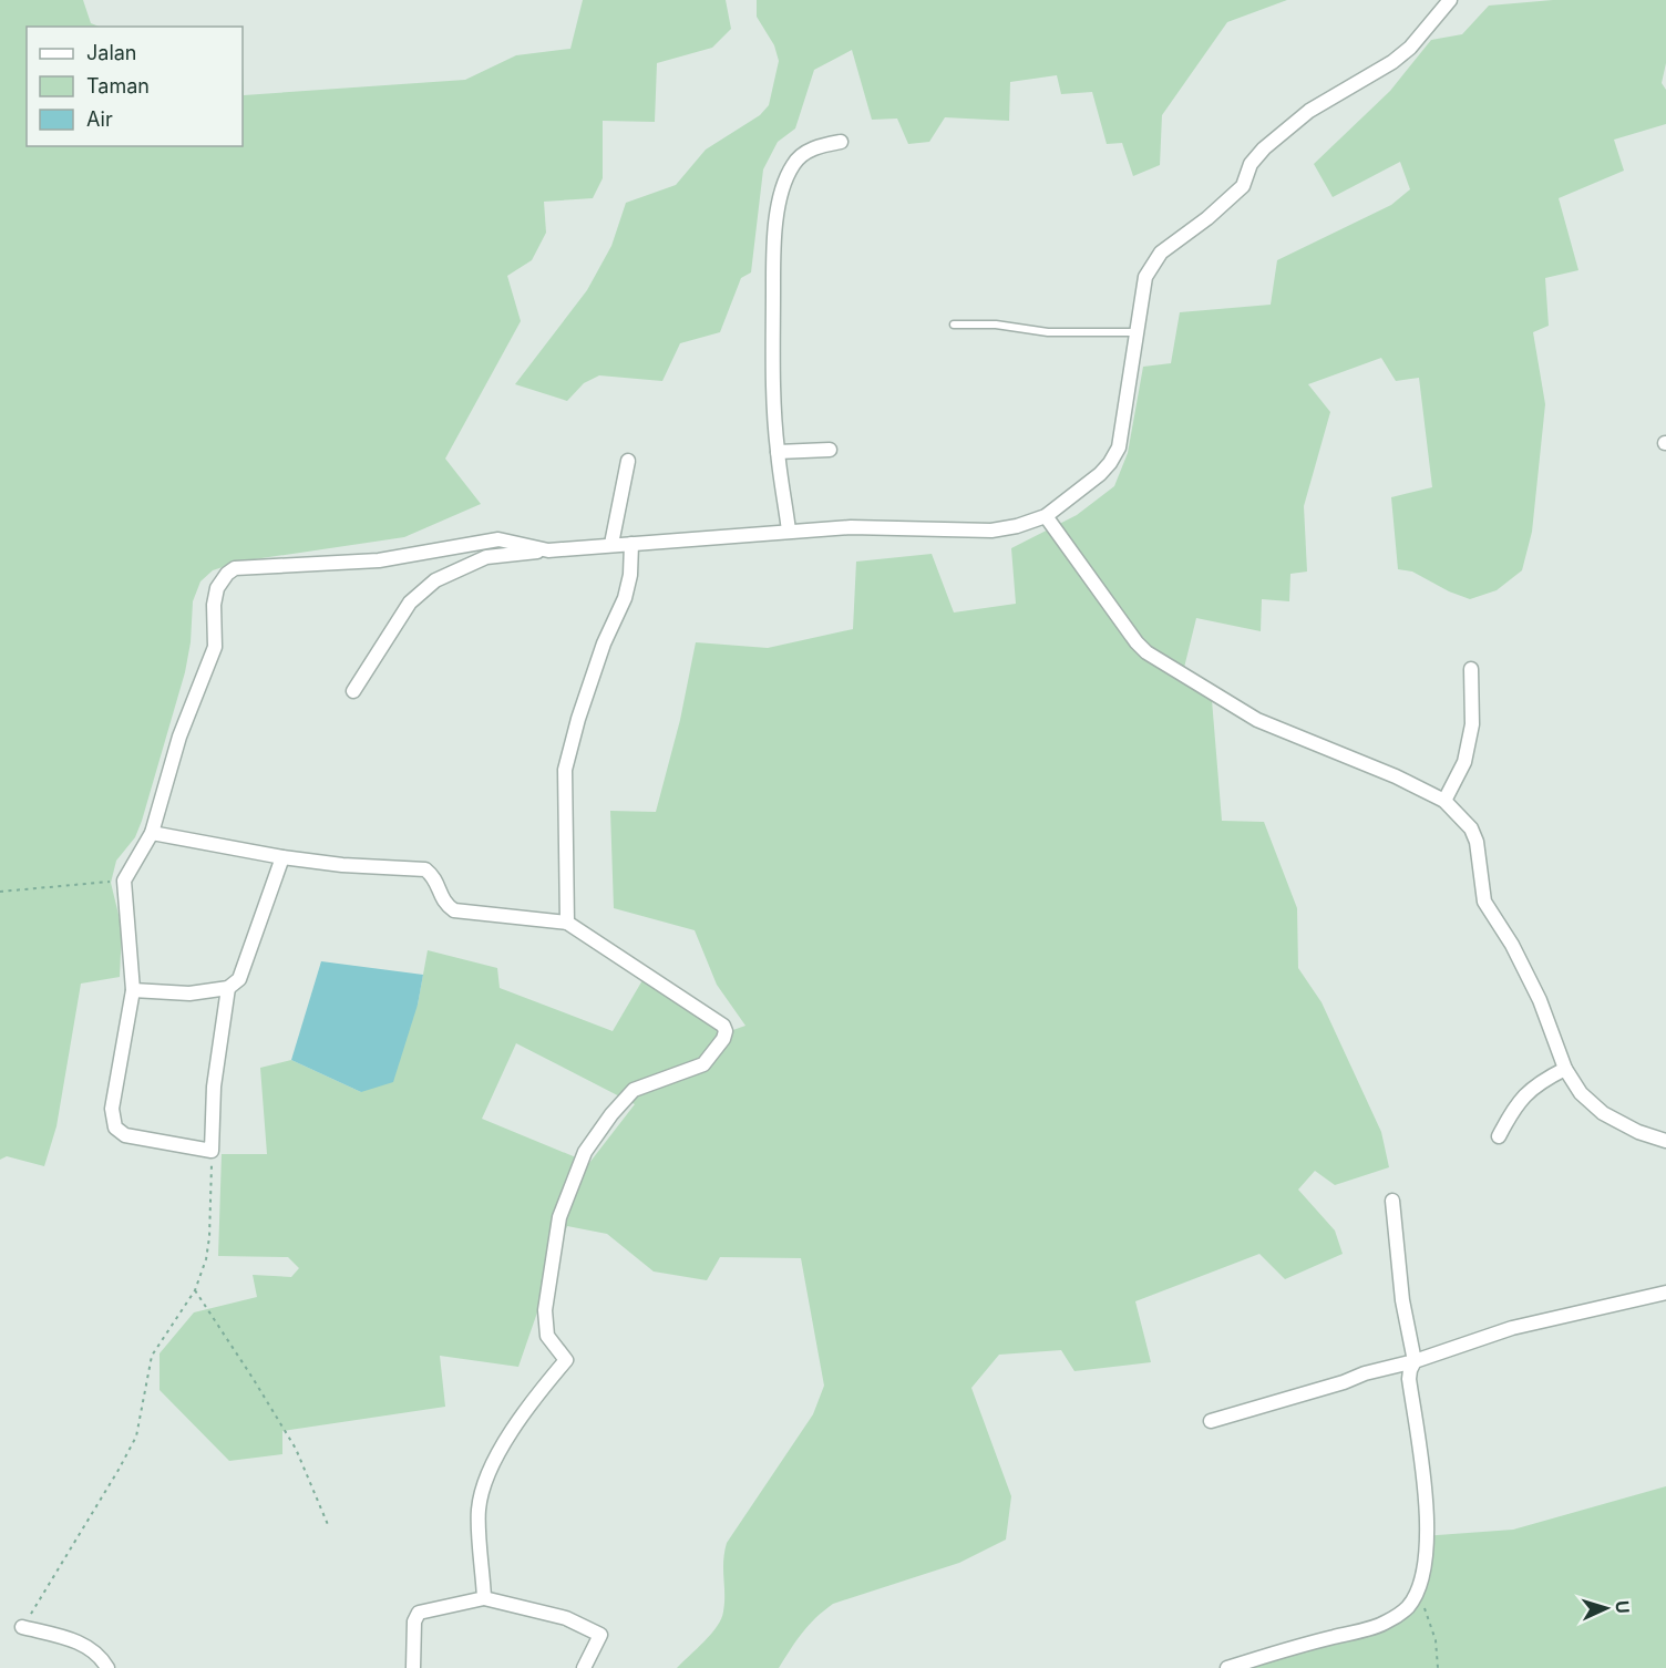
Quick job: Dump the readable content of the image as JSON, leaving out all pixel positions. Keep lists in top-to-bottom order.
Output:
{
  "legend": ["Jalan", "Taman", "Air"],
  "north": "right"
}
